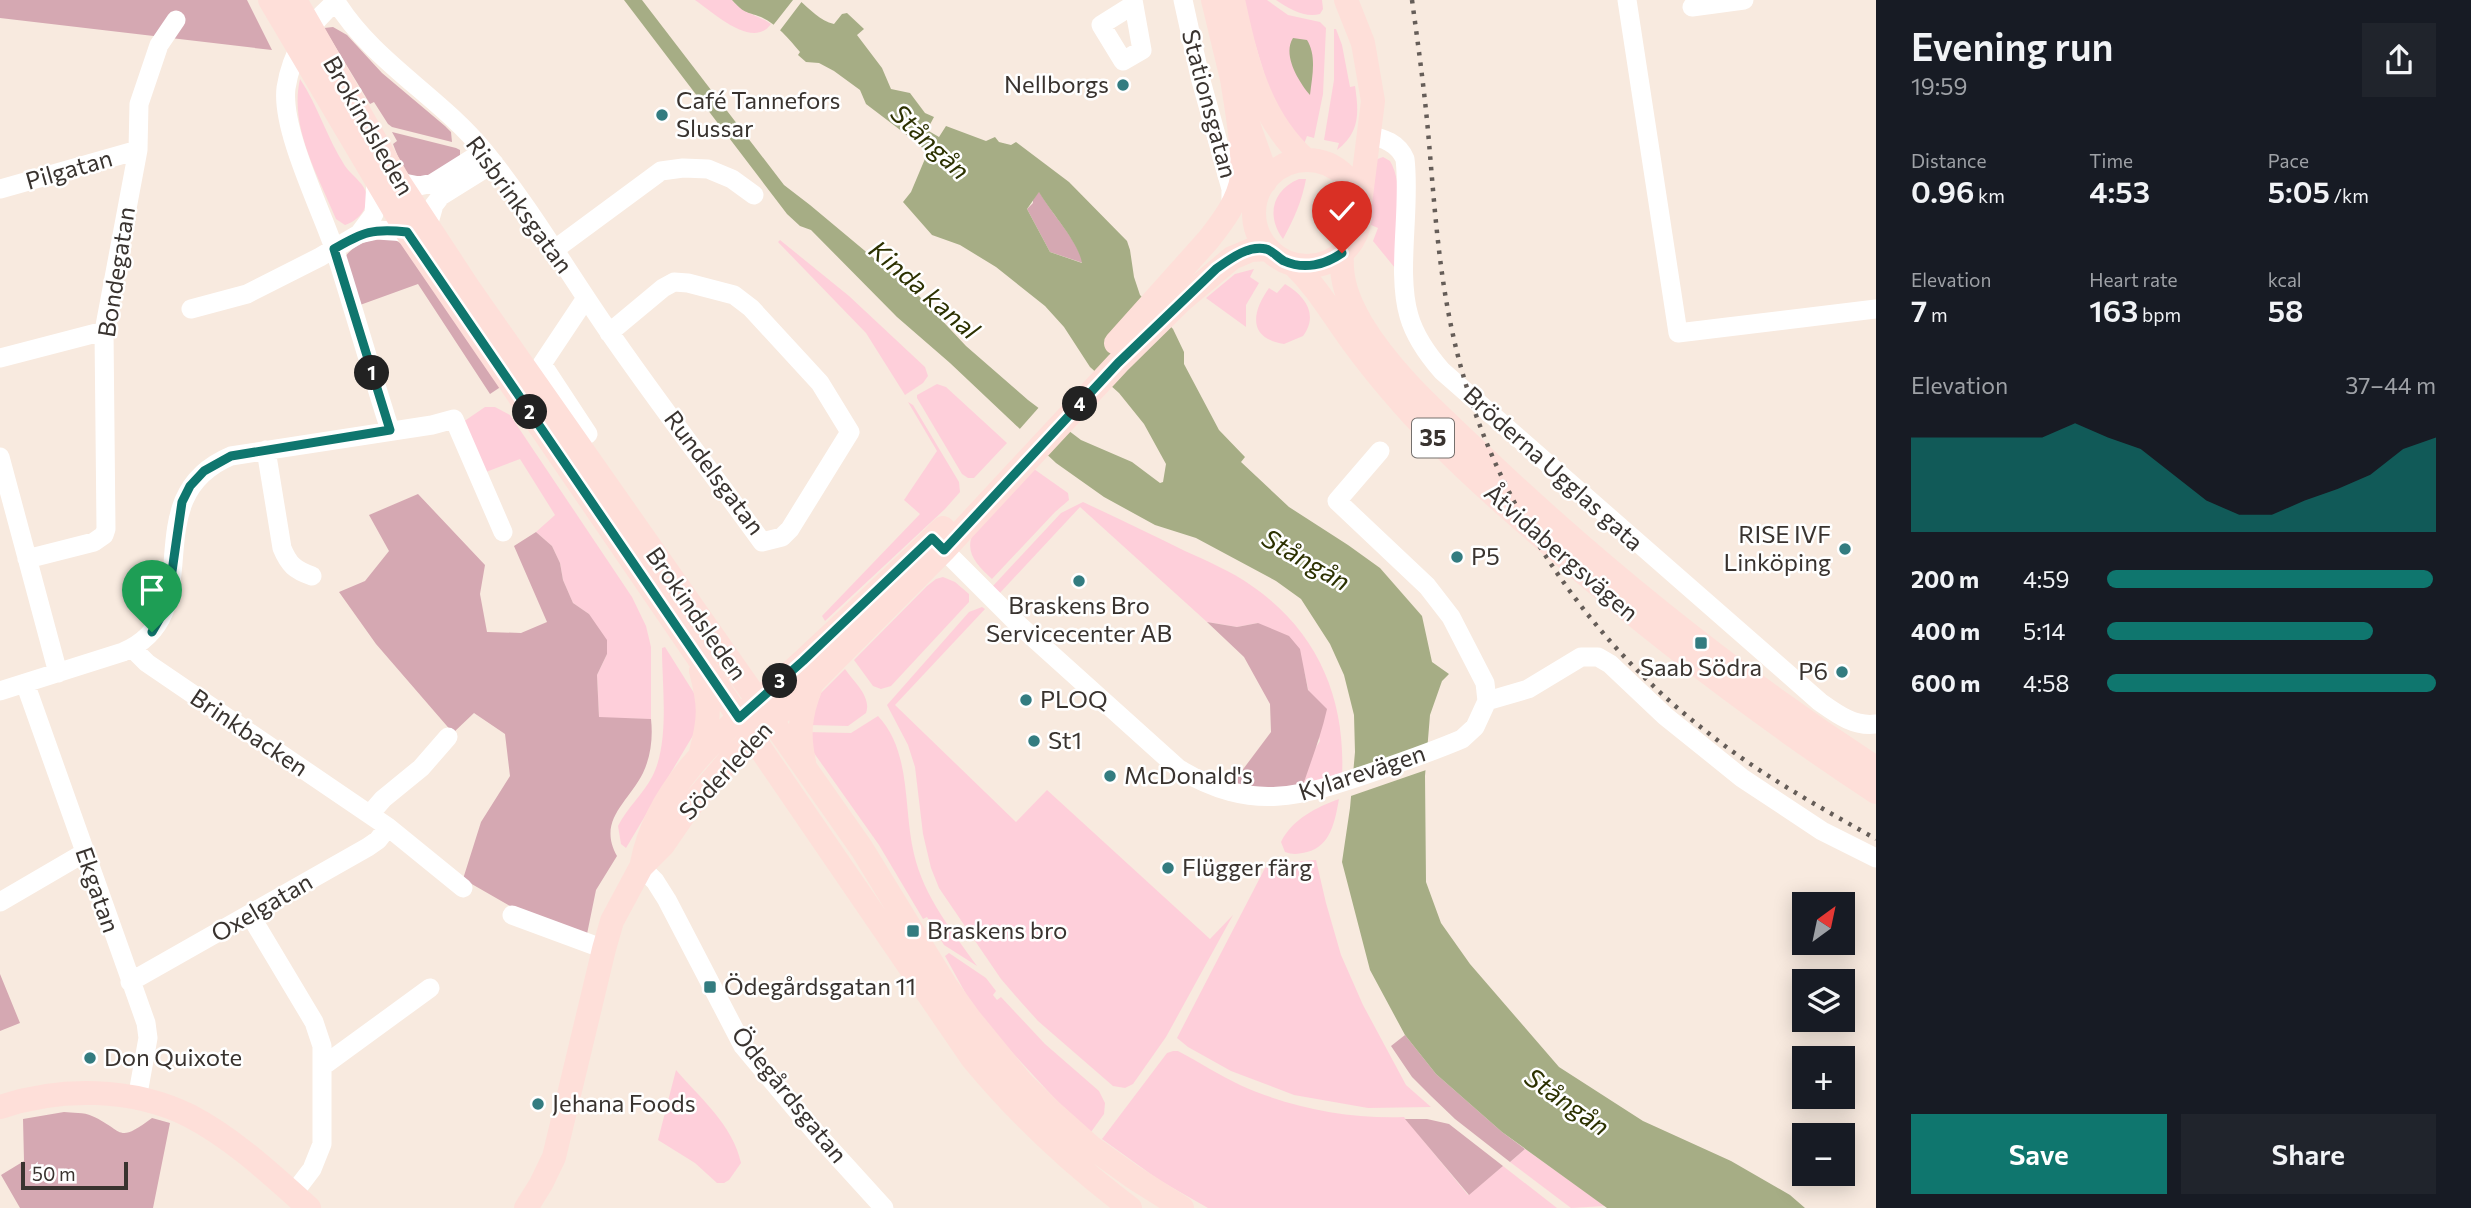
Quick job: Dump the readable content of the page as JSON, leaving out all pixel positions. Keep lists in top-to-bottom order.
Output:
{
  "streets": {
    "main road": [
      "Brokindsleden",
      "35",
      "Åtvidabergsvägen",
      "Söderleden"
    ],
    "street": [
      "Stationsgatan",
      "Pilgatan",
      "Risbrinksgatan",
      "Bondegatan",
      "Bröderna Ugglas gata",
      "Rundelsgatan",
      "Brinkbacken",
      "Kylarevägen",
      "Ekgatan",
      "Oxelgatan",
      "Ödegårdsgatan"
    ]
  },
  "crossings": [
    ["Stationsgatan", "Söderleden"],
    ["Brokindsleden", "Söderleden"],
    ["Pilgatan", "Bondegatan"],
    ["Risbrinksgatan", "Rundelsgatan"],
    ["35", "Åtvidabergsvägen"],
    ["35", "Söderleden"],
    ["Åtvidabergsvägen", "Söderleden"],
    ["Brinkbacken", "Oxelgatan"],
    ["Söderleden", "Kylarevägen"],
    ["Söderleden", "Ödegårdsgatan"],
    ["Ekgatan", "Oxelgatan"]
  ],
  "water": ["Stångån", "Kinda kanal"],
  "places": {
    "other": [
      "Nellborgs",
      "Café Tannefors Slussar",
      "RISE IVF Linköping",
      "P5",
      "Braskens Bro Servicecenter AB",
      "P6",
      "PLOQ",
      "St1",
      "McDonald's",
      "Flügger färg",
      "Don Quixote",
      "Jehana Foods"
    ],
    "transit": ["Saab Södra", "Braskens bro", "Ödegårdsgatan 11"]
  },
  "scale_bar": "50 m",
  "north": "top right",
  "page": {
    "heading": ["Evening run", "19:59"],
    "stats": [
      ["Distance", "0.96 km"],
      ["Time", "4:53"],
      ["Pace", "5:05 /km"],
      ["Elevation", "7 m"],
      ["Heart rate", "163 bpm"],
      ["kcal", "58"]
    ],
    "pins": [
      "1",
      "4",
      "2",
      "3"
    ],
    "chart": ["Elevation", "37–44 m"],
    "list": [
      {
        "name": "200 m",
        "note": "4:59"
      },
      {
        "name": "400 m",
        "note": "5:14"
      },
      {
        "name": "600 m",
        "note": "4:58"
      }
    ],
    "map_buttons": ["+", "−"],
    "buttons": ["Save", "Share"],
    "scale": "50 m"
  }
}
